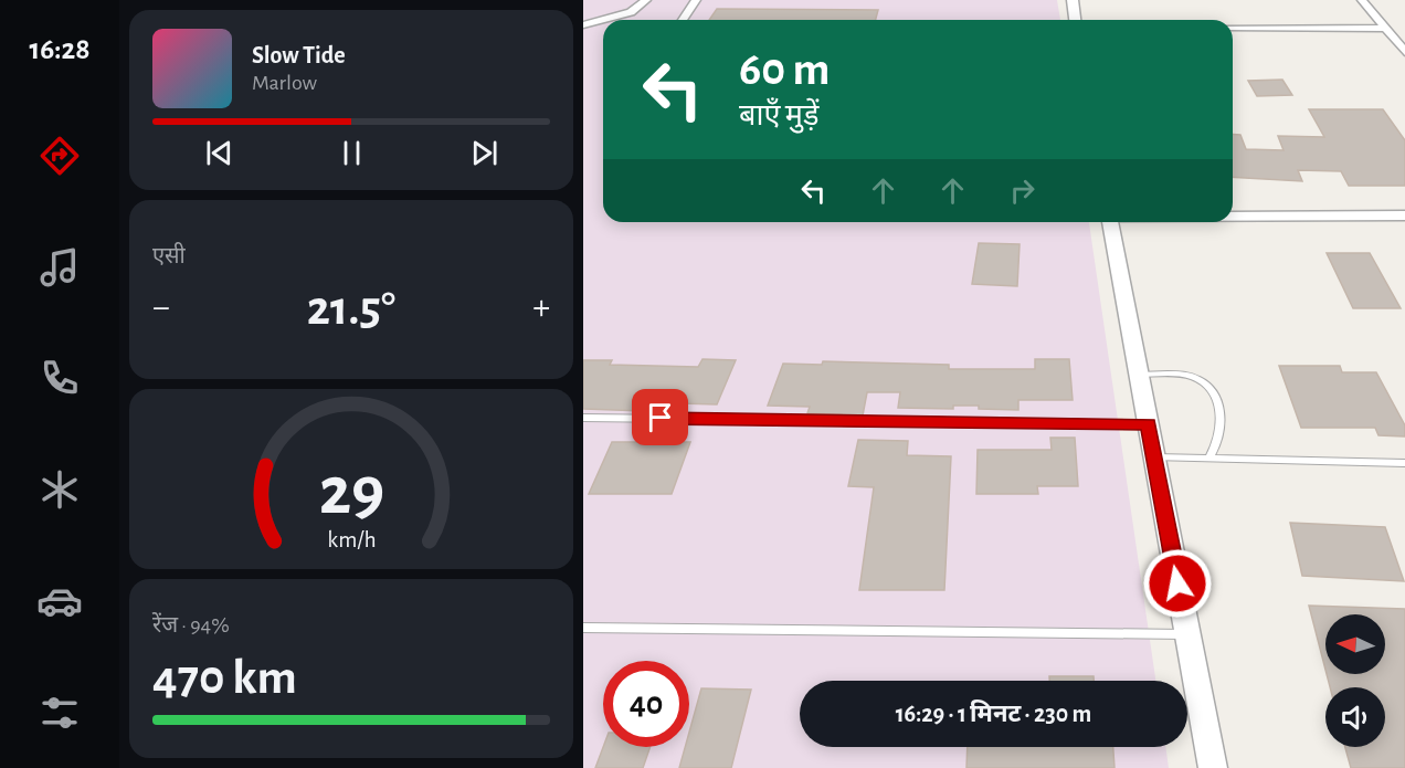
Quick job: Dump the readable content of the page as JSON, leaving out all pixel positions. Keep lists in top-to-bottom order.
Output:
{
  "north": "left",
  "page": {
    "tabs": "16:28",
    "turn": ["60 m", "बाएँ मुड़ें"],
    "song": ["Slow Tide", "Marlow"],
    "tile": [
      "एसी",
      ["रेंज · 94%", "470 km"]
    ],
    "heat": ["−", "21.5°", "+"],
    "limit": "40",
    "trip": "16:29 · 1 मिनट · 230 m",
    "gauge": ["29", "km/h"]
  }
}
